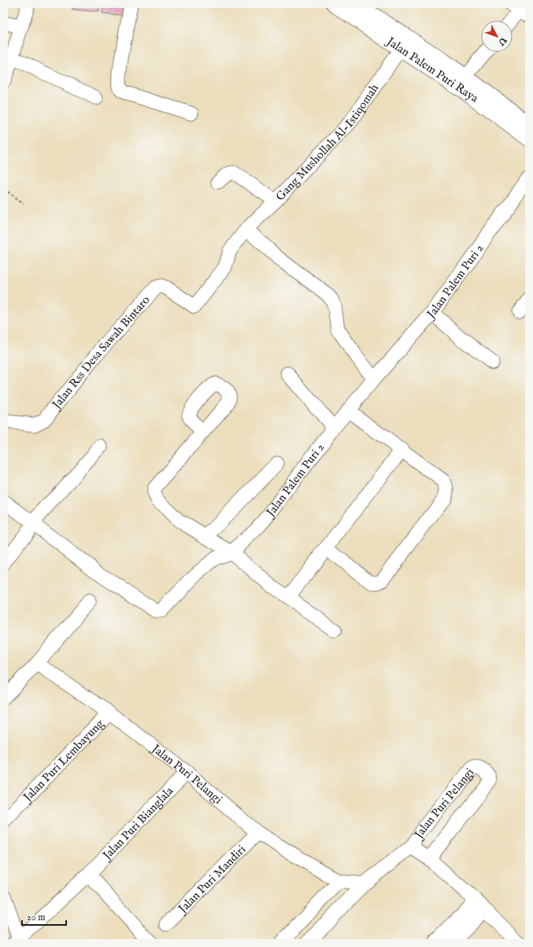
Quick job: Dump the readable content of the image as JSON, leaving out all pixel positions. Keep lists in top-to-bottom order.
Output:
{
  "streets": {
    "street": [
      "Jalan Palem Puri Raya",
      "Gang Mushollah Al-Istiqomah",
      "Jalan Palem Puri 2",
      "Jalan Rss Desa Sawah Bintaro",
      "Jalan Puri Lembayung",
      "Jalan Puri Pelangi",
      "Jalan Puri Bianglala",
      "Jalan Puri Mandiri"
    ]
  },
  "crossings": [
    ["Jalan Palem Puri Raya", "Gang Mushollah Al-Istiqomah"],
    ["Gang Mushollah Al-Istiqomah", "Jalan Rss Desa Sawah Bintaro"],
    ["Jalan Puri Lembayung", "Jalan Puri Pelangi"],
    ["Jalan Puri Pelangi", "Jalan Puri Bianglala"],
    ["Jalan Puri Pelangi", "Jalan Puri Mandiri"]
  ],
  "scale_bar": "20 m",
  "north": "bottom right"
}
